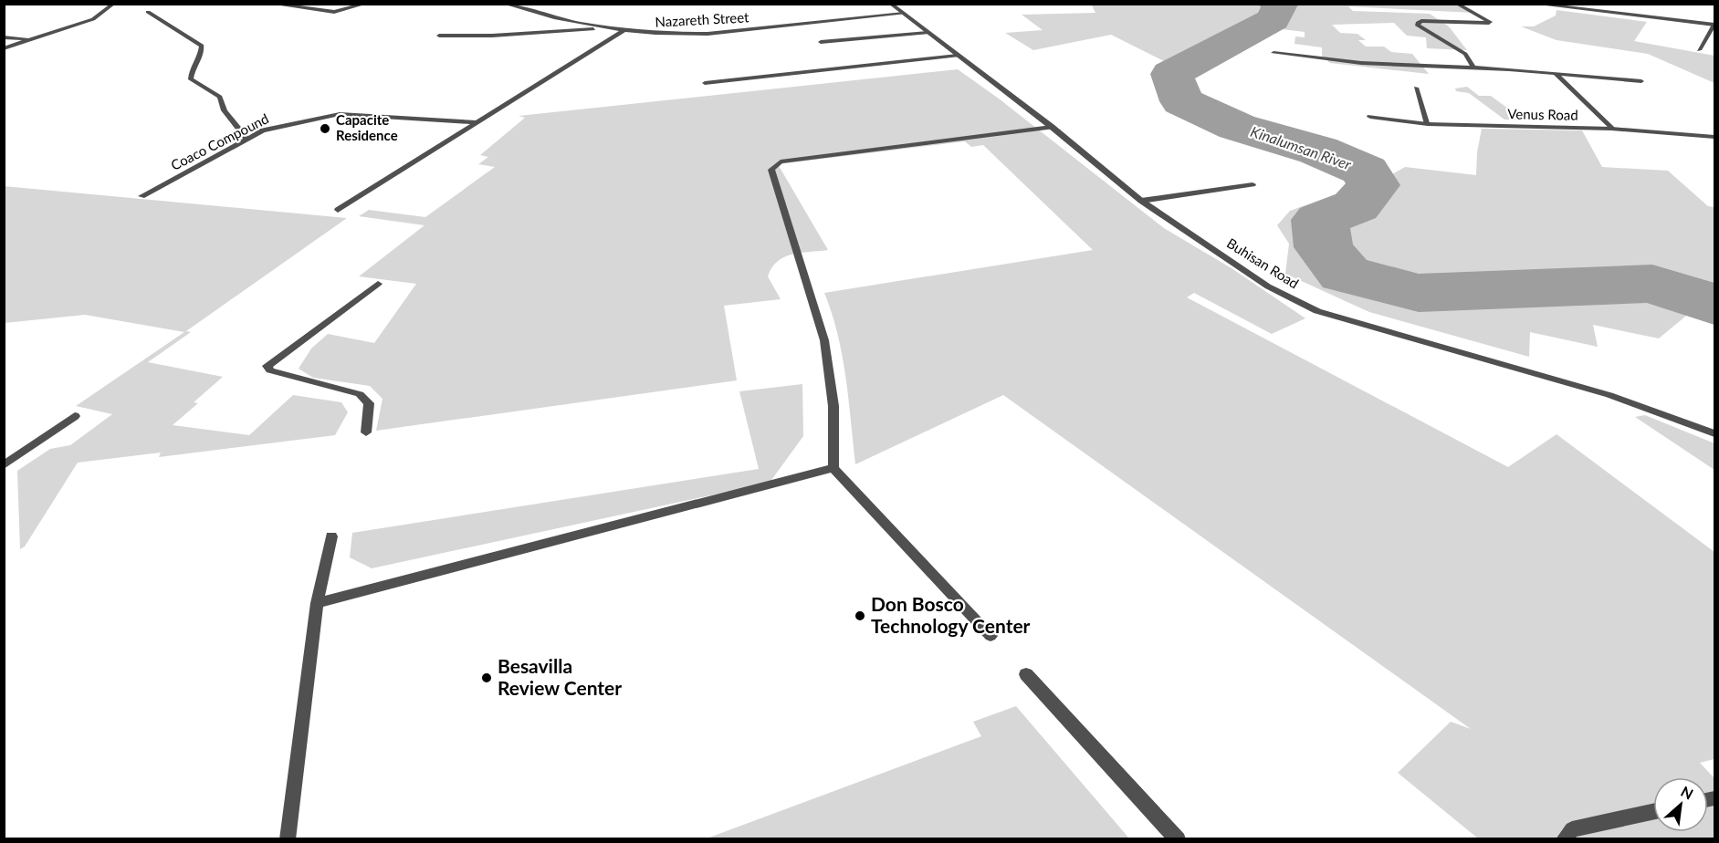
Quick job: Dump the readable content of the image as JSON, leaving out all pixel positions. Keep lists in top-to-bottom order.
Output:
{
  "streets": {
    "street": [
      "Nazareth Street",
      "Venus Road",
      "Coaco Compound",
      "Buhisan Road"
    ]
  },
  "crossings": [
    ["Nazareth Street", "Buhisan Road"]
  ],
  "water": ["Kinalumsan River"],
  "places": ["Capacite Residence", "Don Bosco Technology Center", "Besavilla Review Center"],
  "north": "top right"
}
